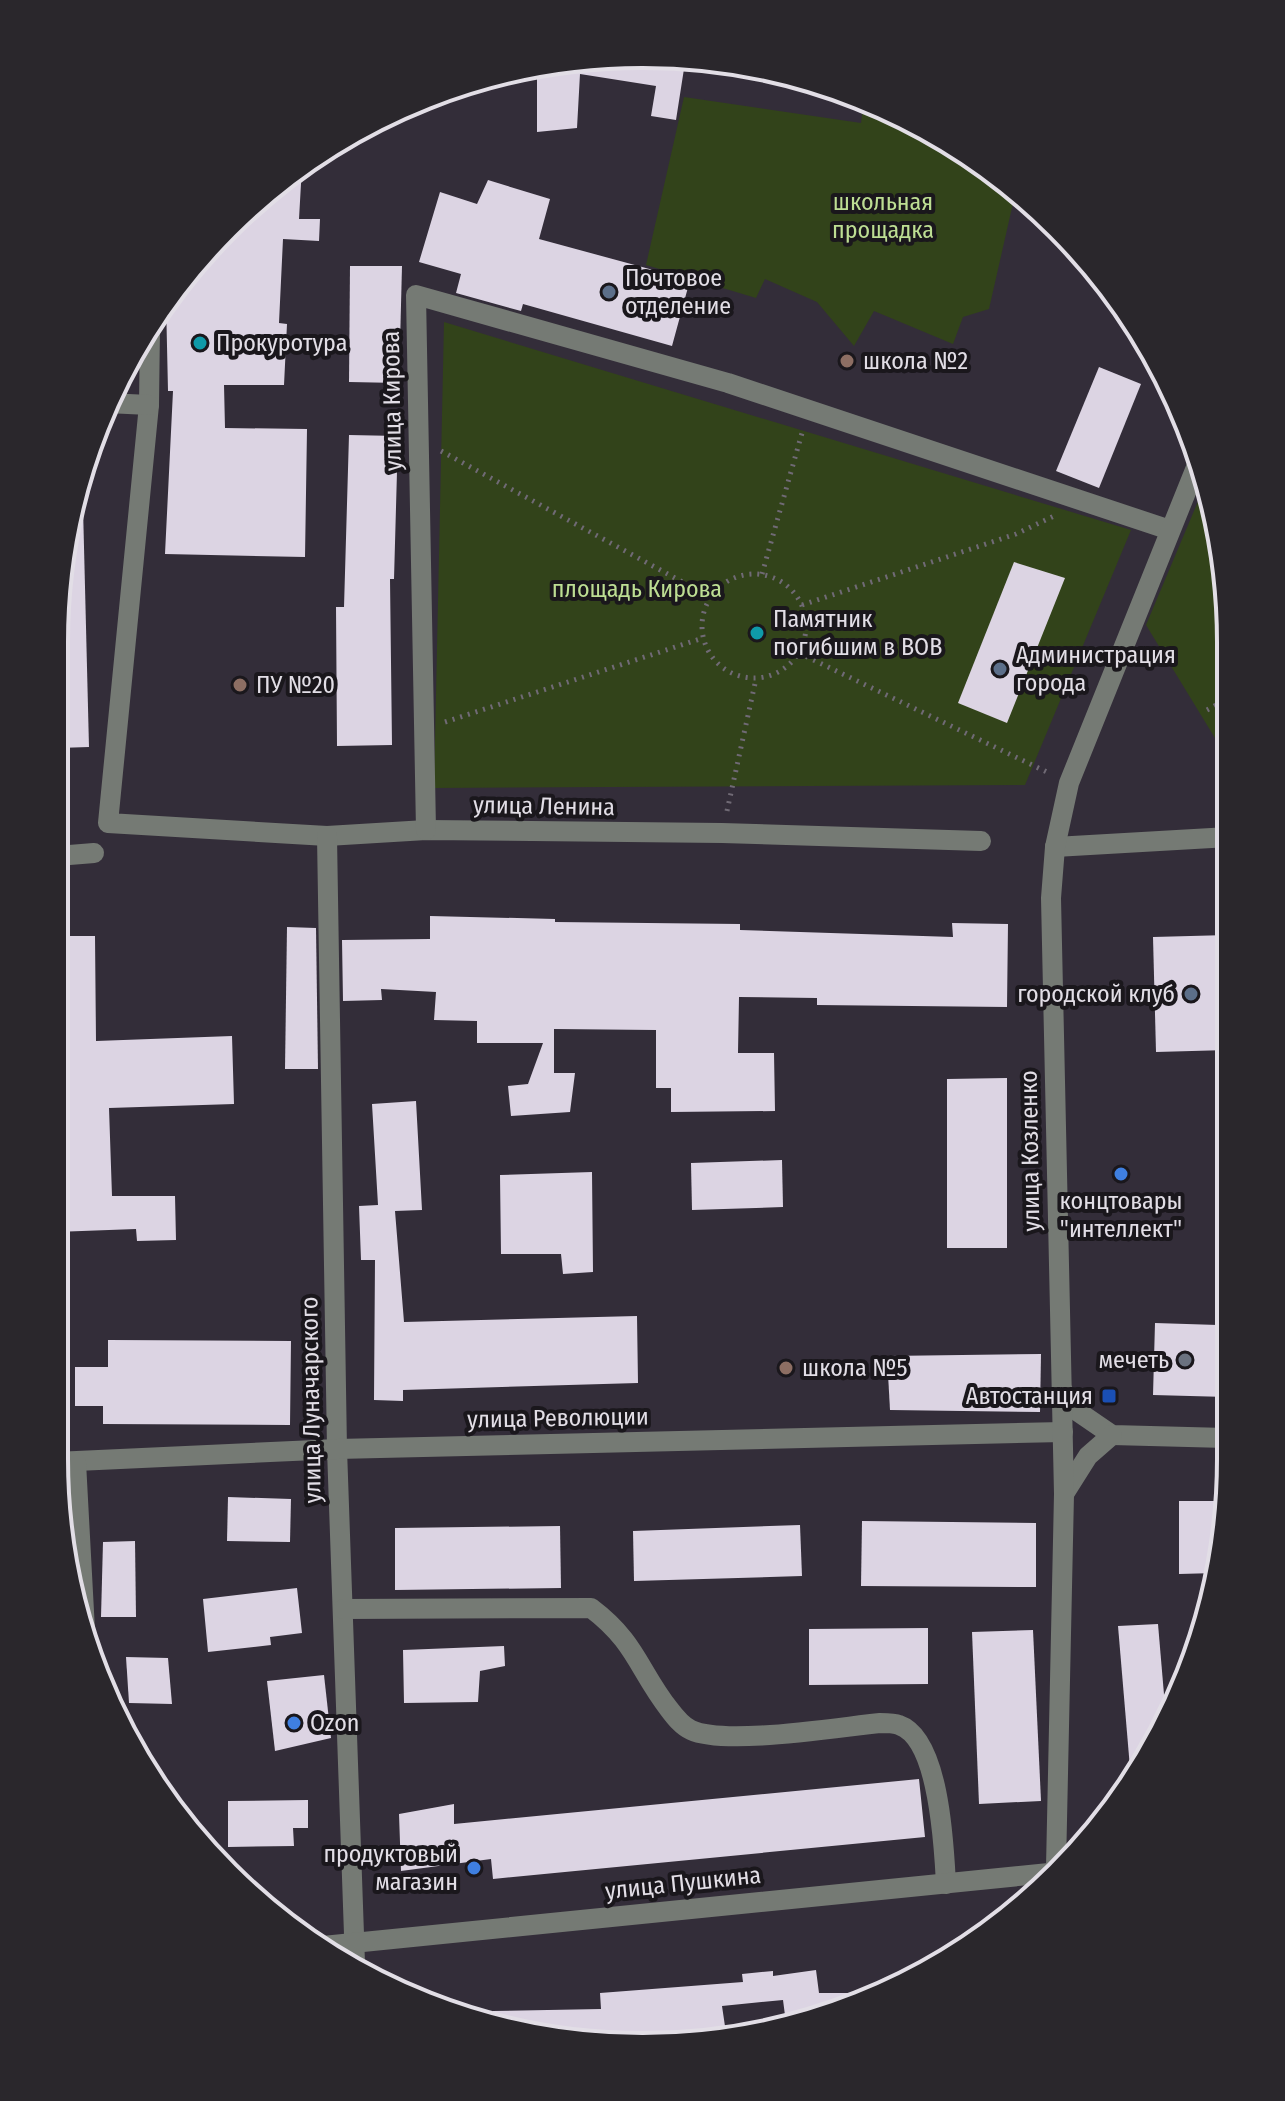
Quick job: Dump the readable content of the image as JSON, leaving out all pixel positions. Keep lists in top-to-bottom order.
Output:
{
  "streets": {
    "street": [
      "улица Кирова",
      "улица Ленина",
      "улица Козленко",
      "улица Луначарского",
      "улица Революции",
      "улица Пушкина"
    ]
  },
  "crossings": [
    ["улица Кирова", "улица Ленина"],
    ["улица Ленина", "улица Луначарского"],
    ["улица Козленко", "улица Революции"],
    ["улица Луначарского", "улица Революции"],
    ["улица Луначарского", "улица Пушкина"]
  ],
  "parks": ["школьная прощадка", "площадь Кирова"],
  "places": {
    "other": [
      "Почтовое отделение",
      "Прокуротура",
      "школа №2",
      "Памятник погибшим в ВОВ",
      "Администрация города",
      "ПУ №20",
      "городской клуб",
      "концтовары \"интеллект\"",
      "мечеть",
      "школа №5",
      "Ozon",
      "продуктовый магазин"
    ],
    "transit": ["Автостанция"]
  }
}
